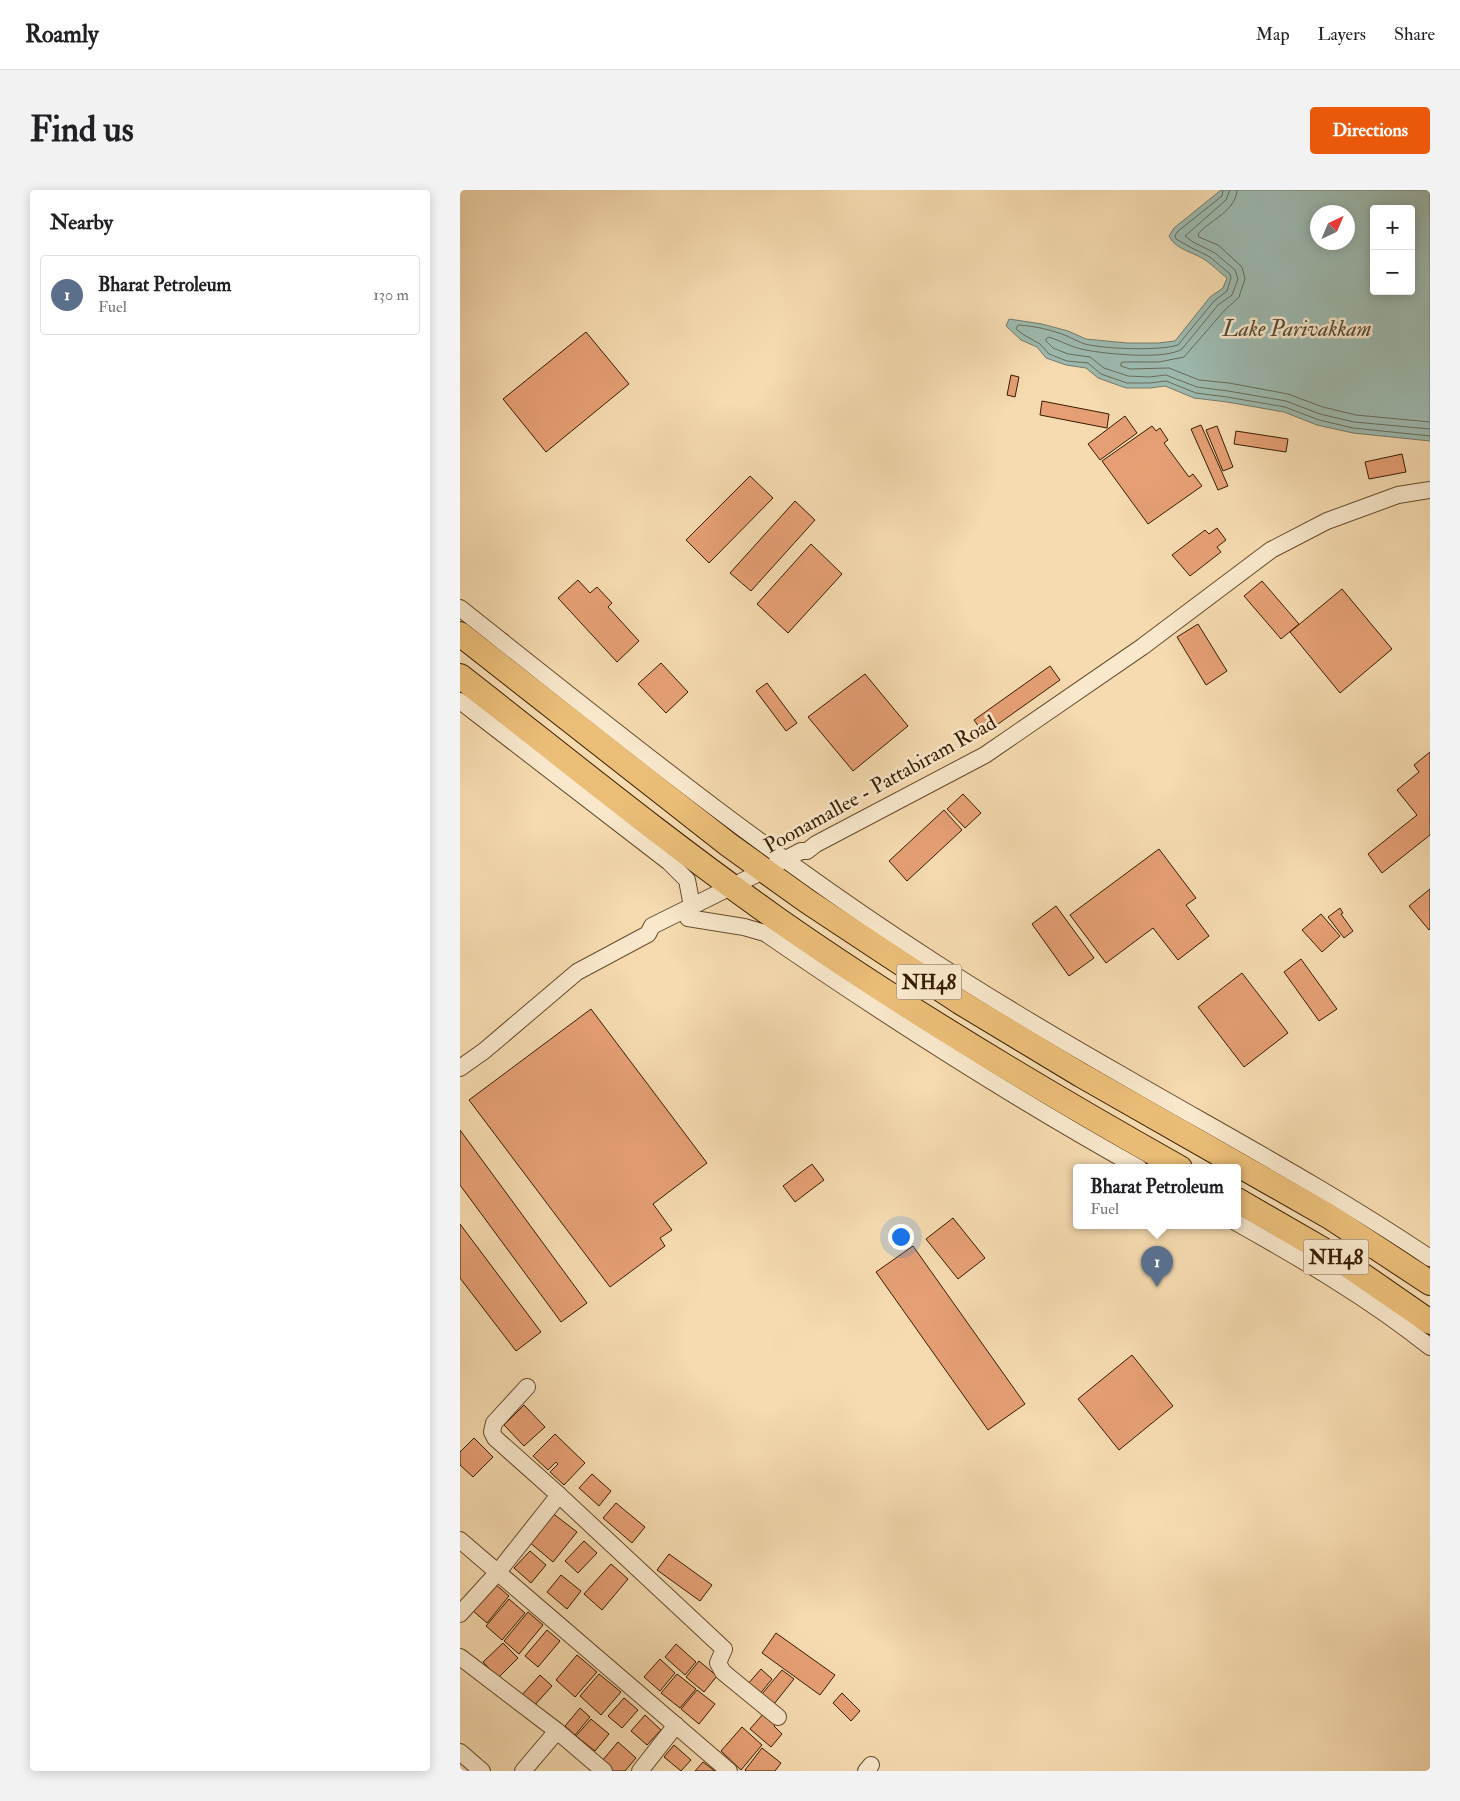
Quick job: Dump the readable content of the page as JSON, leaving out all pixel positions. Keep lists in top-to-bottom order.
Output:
{
  "streets": {
    "highway": ["NH48"],
    "street": ["Poonamallee - Pattabiram Road"]
  },
  "crossings": [
    ["Poonamallee - Pattabiram Road", "NH48"]
  ],
  "water": ["Lake Parivakkam"],
  "north": "top right",
  "page": {
    "header": "Roamly",
    "nav": ["Map", "Layers", "Share"],
    "buttons": "Directions",
    "title": "Find us",
    "heading": "Nearby",
    "map_buttons": ["+", "−"],
    "list": [
      {
        "mark": "1",
        "name": "Bharat Petroleum",
        "note": "Fuel",
        "value": "130 m"
      }
    ],
    "popup": ["Bharat Petroleum", "Fuel"],
    "pins": "1"
  }
}
